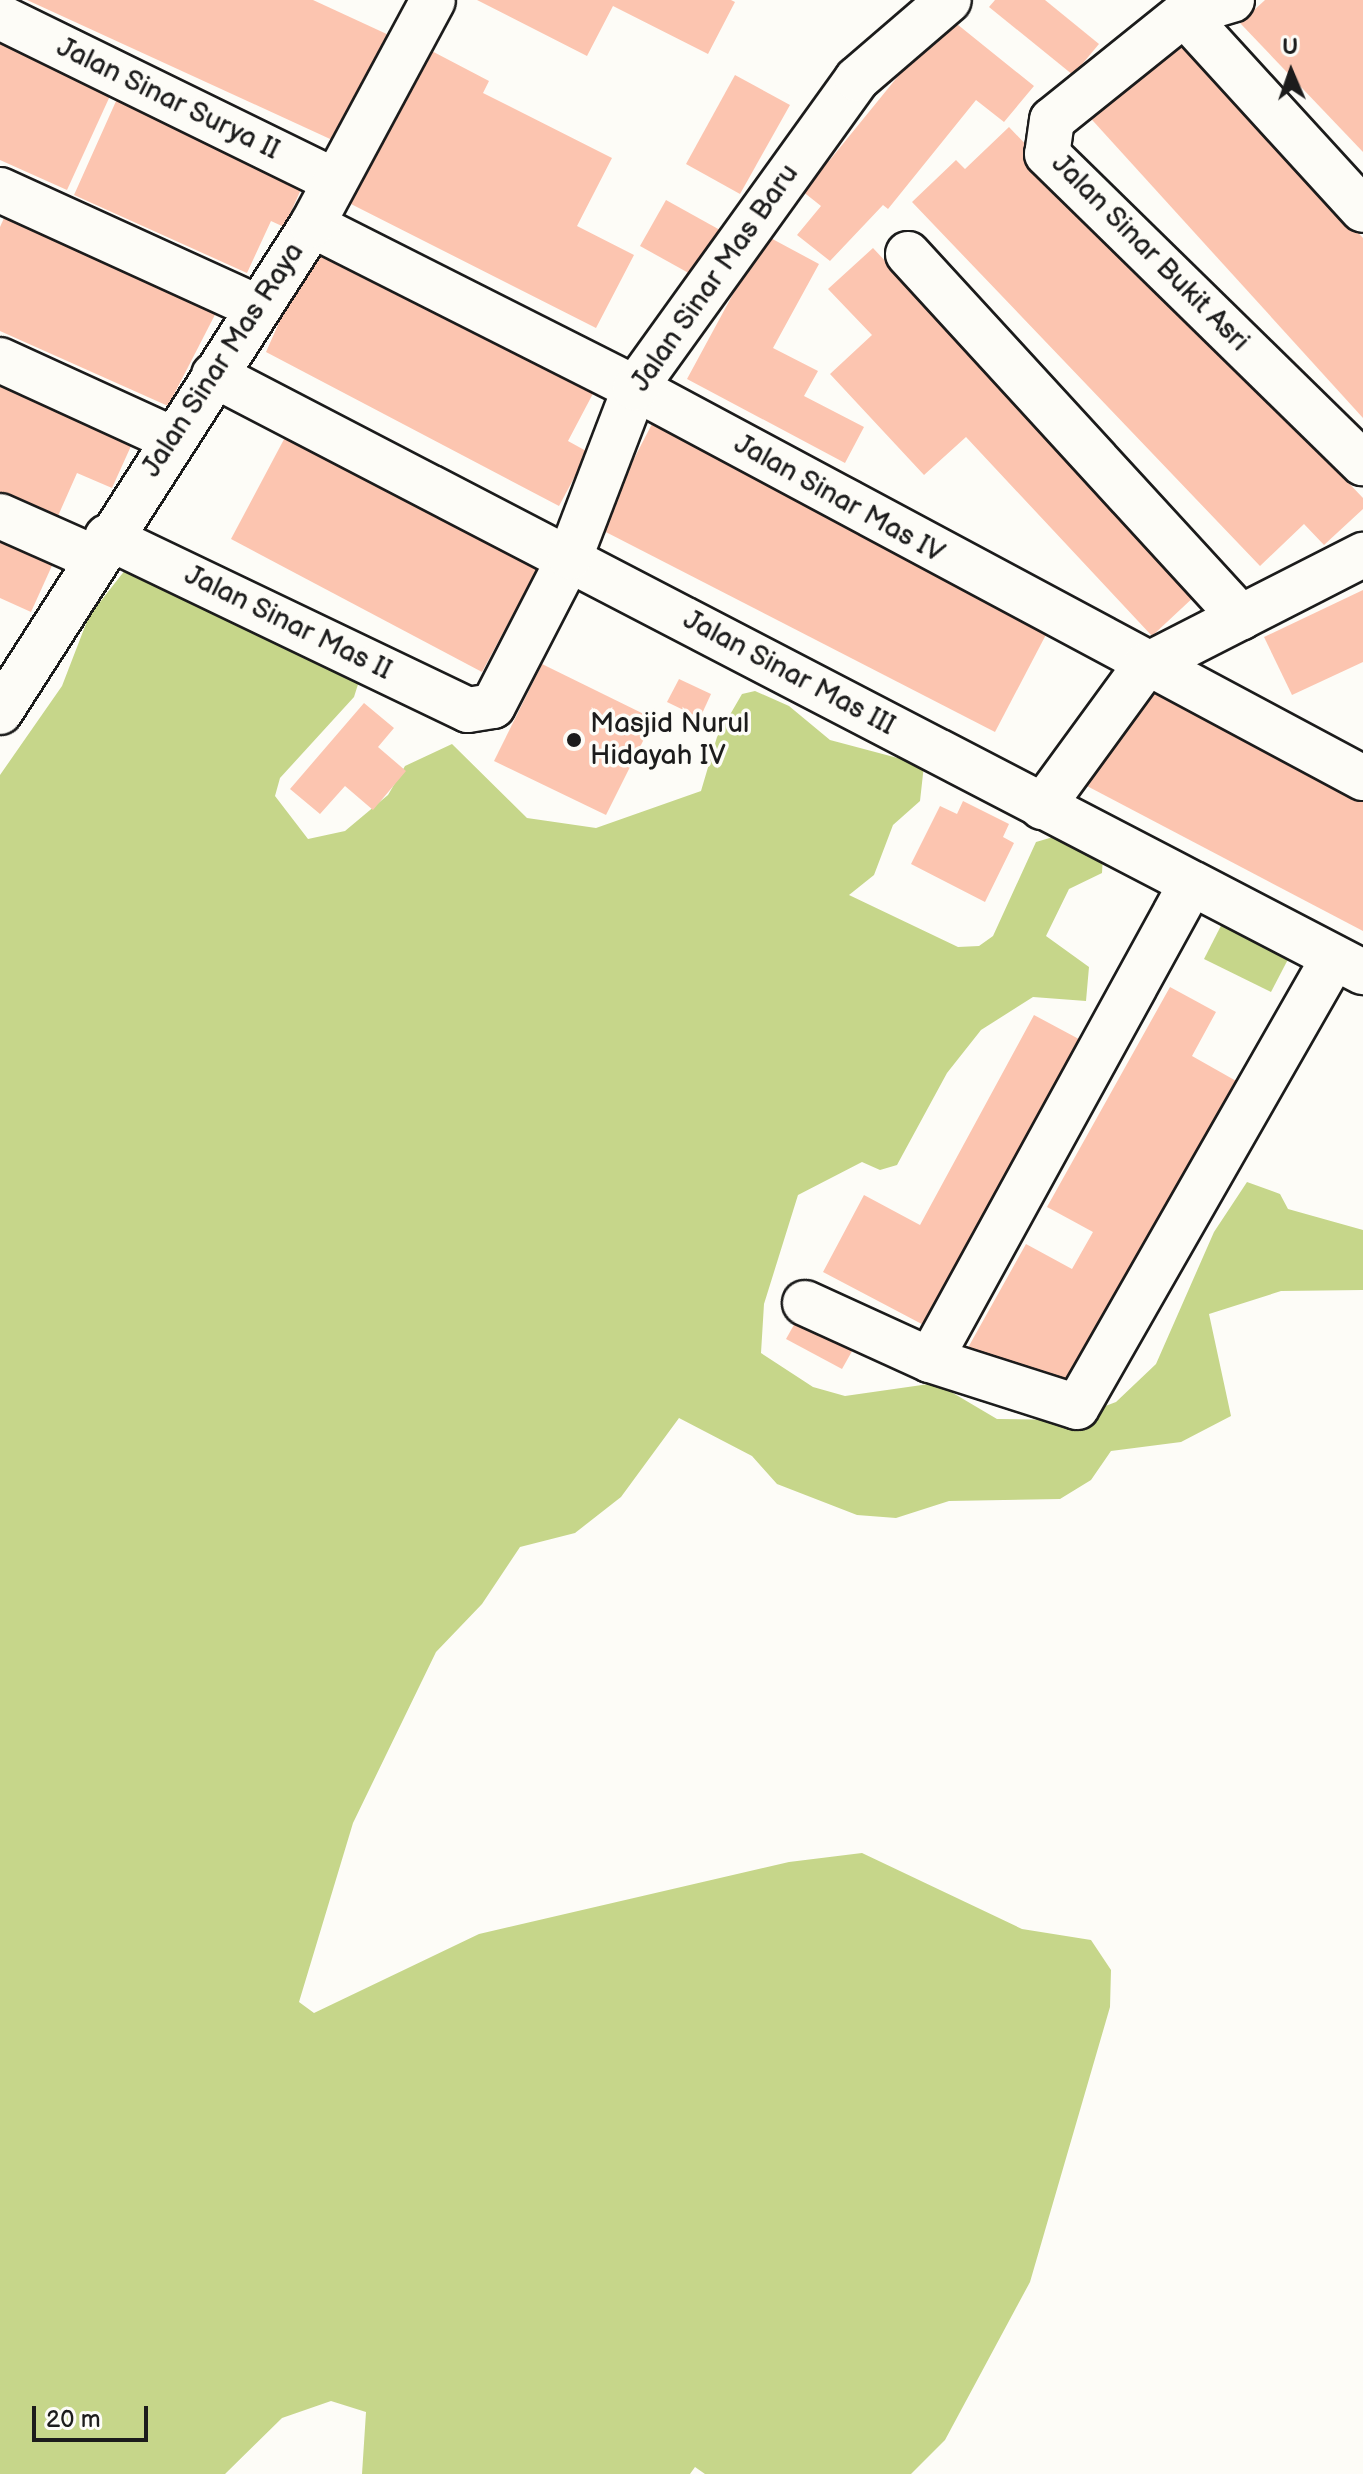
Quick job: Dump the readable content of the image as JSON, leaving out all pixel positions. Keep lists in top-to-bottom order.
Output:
{
  "streets": {
    "street": [
      "Jalan Sinar Surya II",
      "Jalan Sinar Bukit Asri",
      "Jalan Sinar Mas Baru",
      "Jalan Sinar Mas Raya",
      "Jalan Sinar Mas IV",
      "Jalan Sinar Mas II",
      "Jalan Sinar Mas III"
    ]
  },
  "crossings": [
    ["Jalan Sinar Surya II", "Jalan Sinar Mas Raya"],
    ["Jalan Sinar Mas Baru", "Jalan Sinar Mas IV"],
    ["Jalan Sinar Mas Baru", "Jalan Sinar Mas II"],
    ["Jalan Sinar Mas Baru", "Jalan Sinar Mas III"],
    ["Jalan Sinar Mas Raya", "Jalan Sinar Mas IV"],
    ["Jalan Sinar Mas Raya", "Jalan Sinar Mas II"],
    ["Jalan Sinar Mas Raya", "Jalan Sinar Mas III"]
  ],
  "places": ["Masjid Nurul Hidayah IV"],
  "scale_bar": "20 m",
  "north": "top"
}
